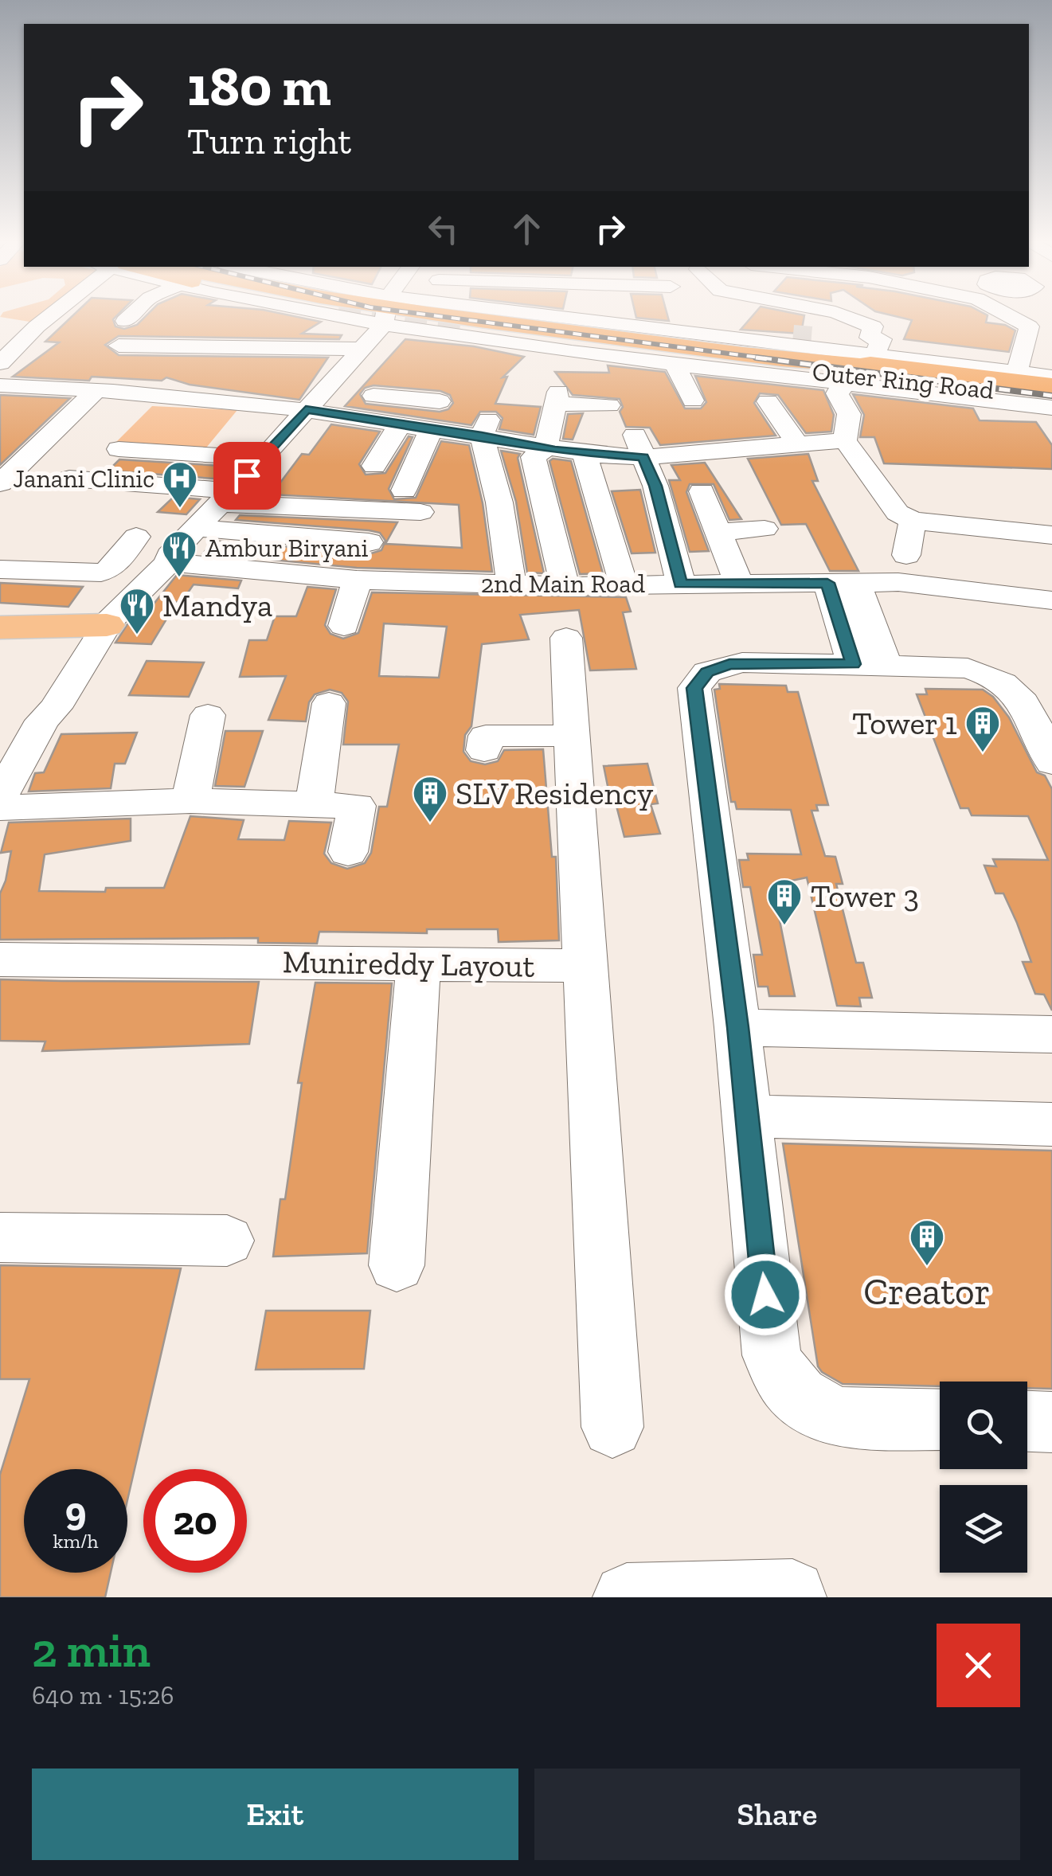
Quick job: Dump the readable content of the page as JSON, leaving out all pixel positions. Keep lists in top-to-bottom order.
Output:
{
  "streets": {
    "highway": ["Outer Ring Road"],
    "street": ["2nd Main Road", "Munireddy Layout"]
  },
  "places": {
    "hospital": ["Janani Clinic"],
    "restaurant": ["Ambur Biryani", "Mandya"],
    "building": [
      "Tower 1",
      "SLV Residency",
      "Tower 3",
      "Creator"
    ]
  },
  "page": {
    "turn": ["180 m", "Turn right"],
    "speed": "9 km/h",
    "limit": "20",
    "heading": ["2 min", "640 m · 15:26"],
    "buttons": ["Exit", "Share"]
  }
}
